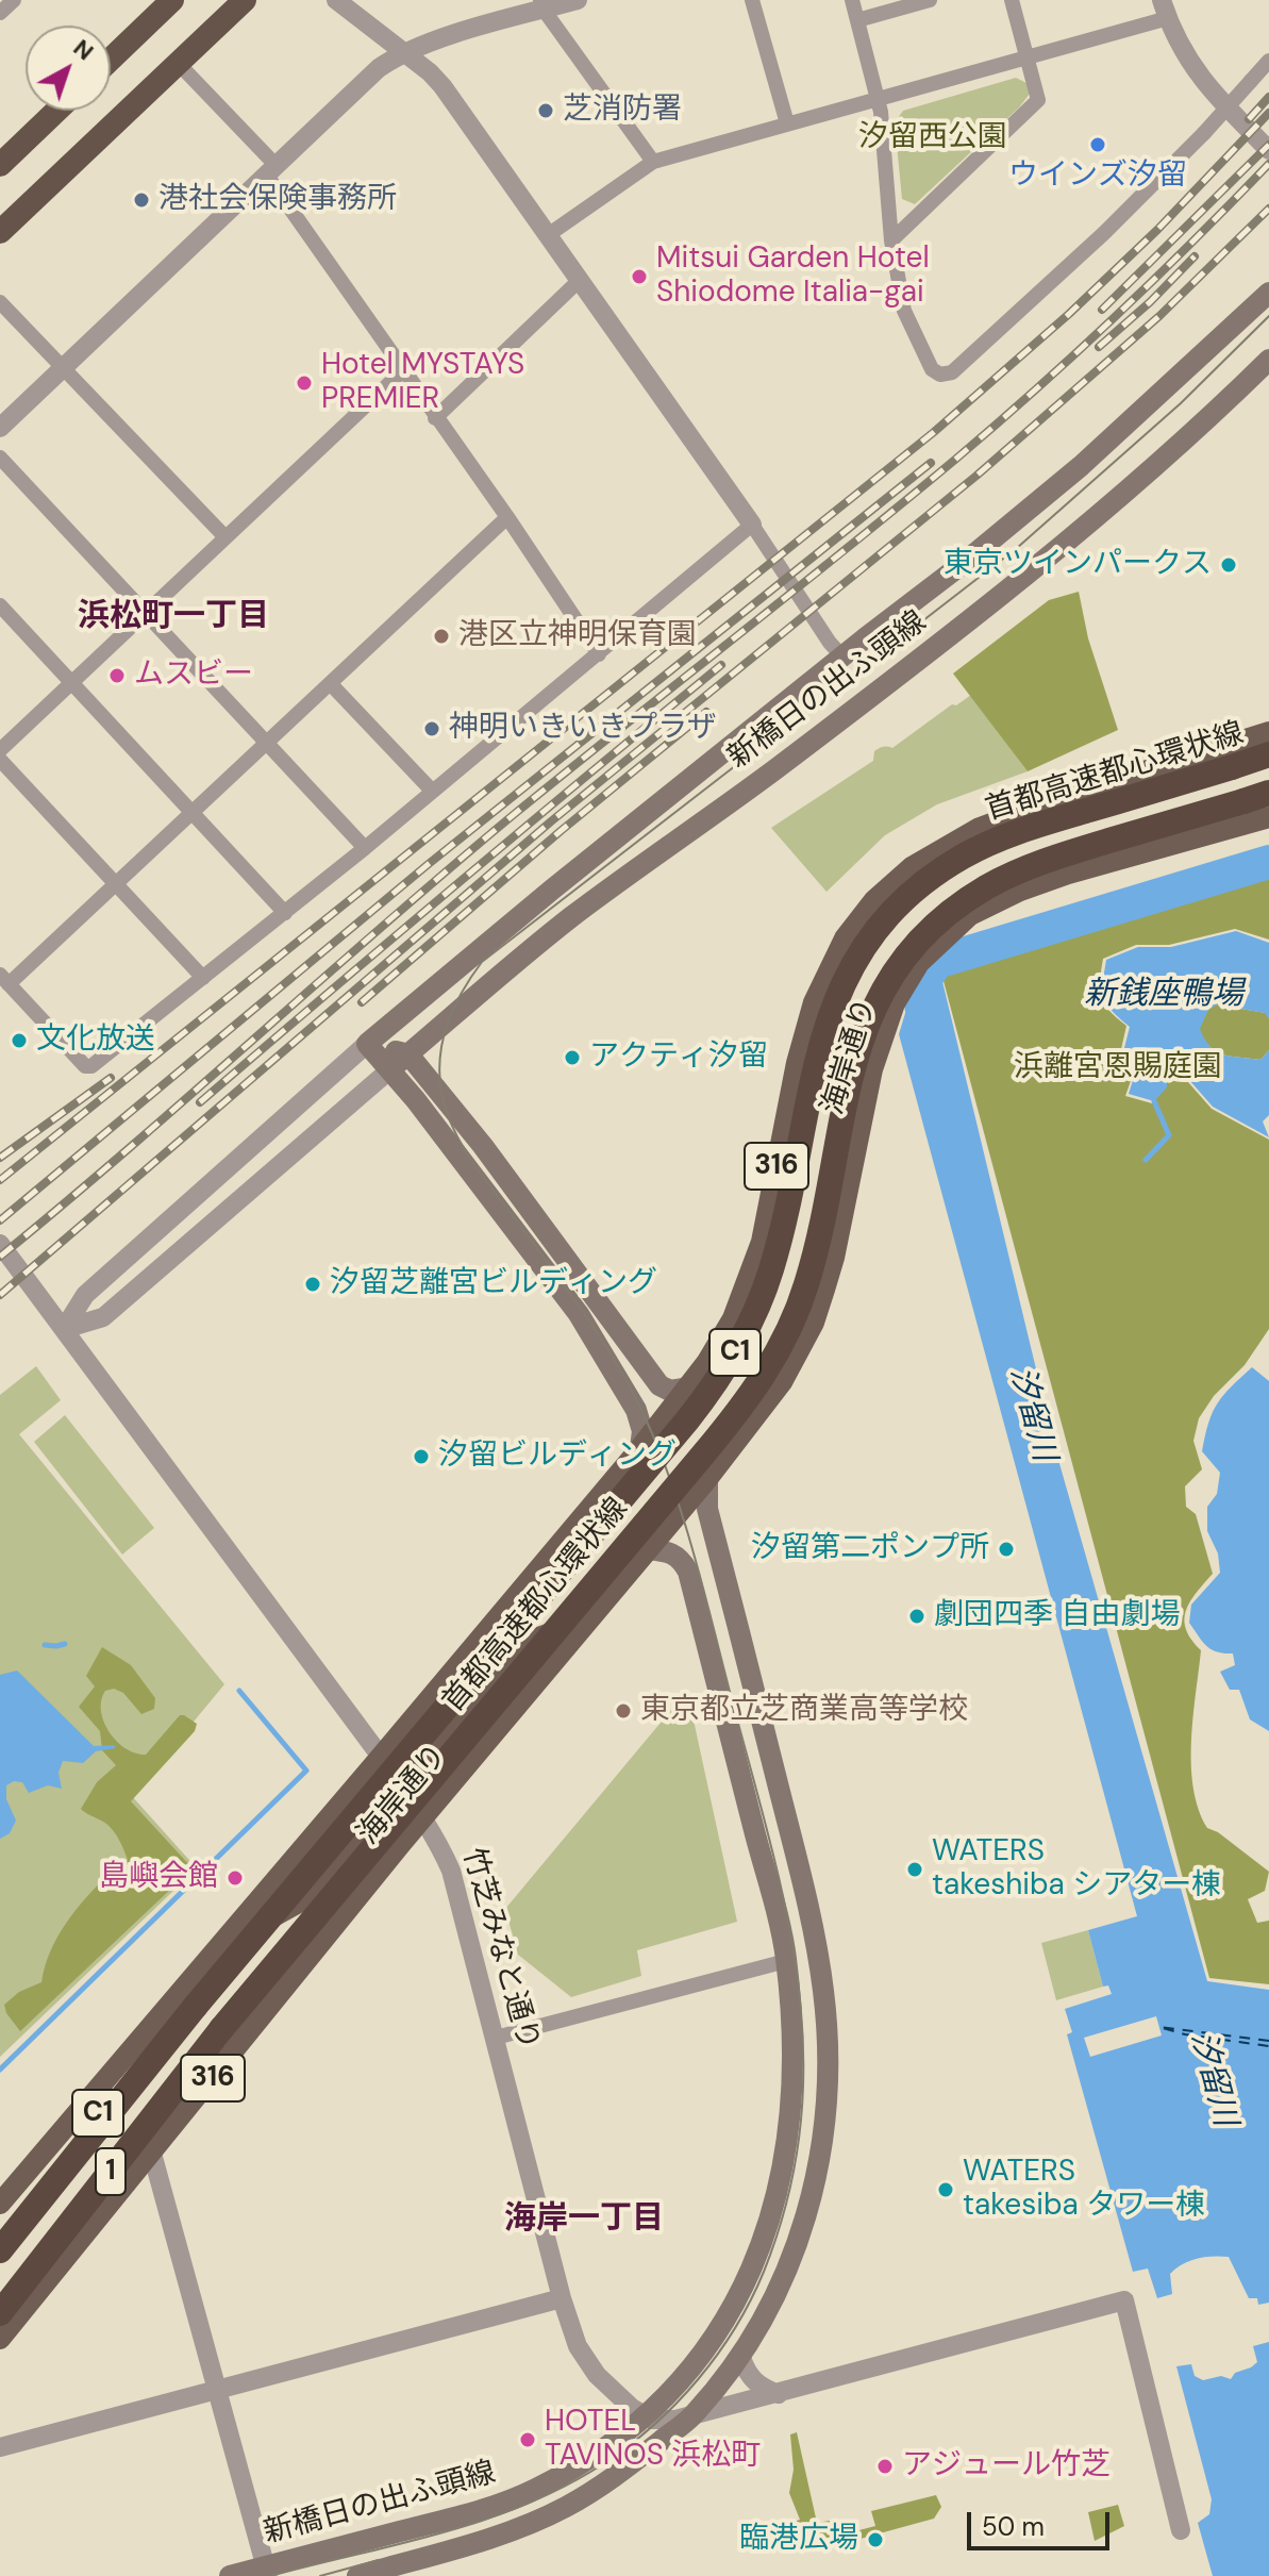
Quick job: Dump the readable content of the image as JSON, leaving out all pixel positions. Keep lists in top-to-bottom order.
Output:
{
  "streets": {
    "highway": ["首都高速都心環状線", "C1", "1"],
    "main road": ["新橋日の出ふ頭線", "海岸通り", "316"],
    "street": ["竹芝みなと通り"]
  },
  "crossings": [
    ["新橋日の出ふ頭線", "海岸通り"],
    ["新橋日の出ふ頭線", "竹芝みなと通り"],
    ["首都高速都心環状線", "1"],
    ["海岸通り", "316"],
    ["海岸通り", "竹芝みなと通り"],
    ["316", "竹芝みなと通り"]
  ],
  "districts": ["浜松町一丁目", "海岸一丁目"],
  "water": ["新銭座鴨場", "汐留川"],
  "parks": ["汐留西公園", "浜離宮恩賜庭園"],
  "places": [
    "芝消防署",
    "ウインズ汐留",
    "港社会保険事務所",
    "Mitsui Garden Hotel Shiodome Italia-gai",
    "Hotel MYSTAYS PREMIER",
    "東京ツインパークス",
    "港区立神明保育園",
    "ムスビー",
    "神明いきいきプラザ",
    "文化放送",
    "アクティ汐留",
    "汐留芝離宮ビルディング",
    "汐留ビルディング",
    "汐留第二ポンプ所",
    "劇団四季 自由劇場",
    "東京都立芝商業高等学校",
    "WATERS takeshiba シアター棟",
    "島嶼会館",
    "WATERS takesiba タワー棟",
    "HOTEL TAVINOS 浜松町",
    "アジュール竹芝",
    "臨港広場"
  ],
  "scale_bar": "50 m",
  "north": "top right"
}
